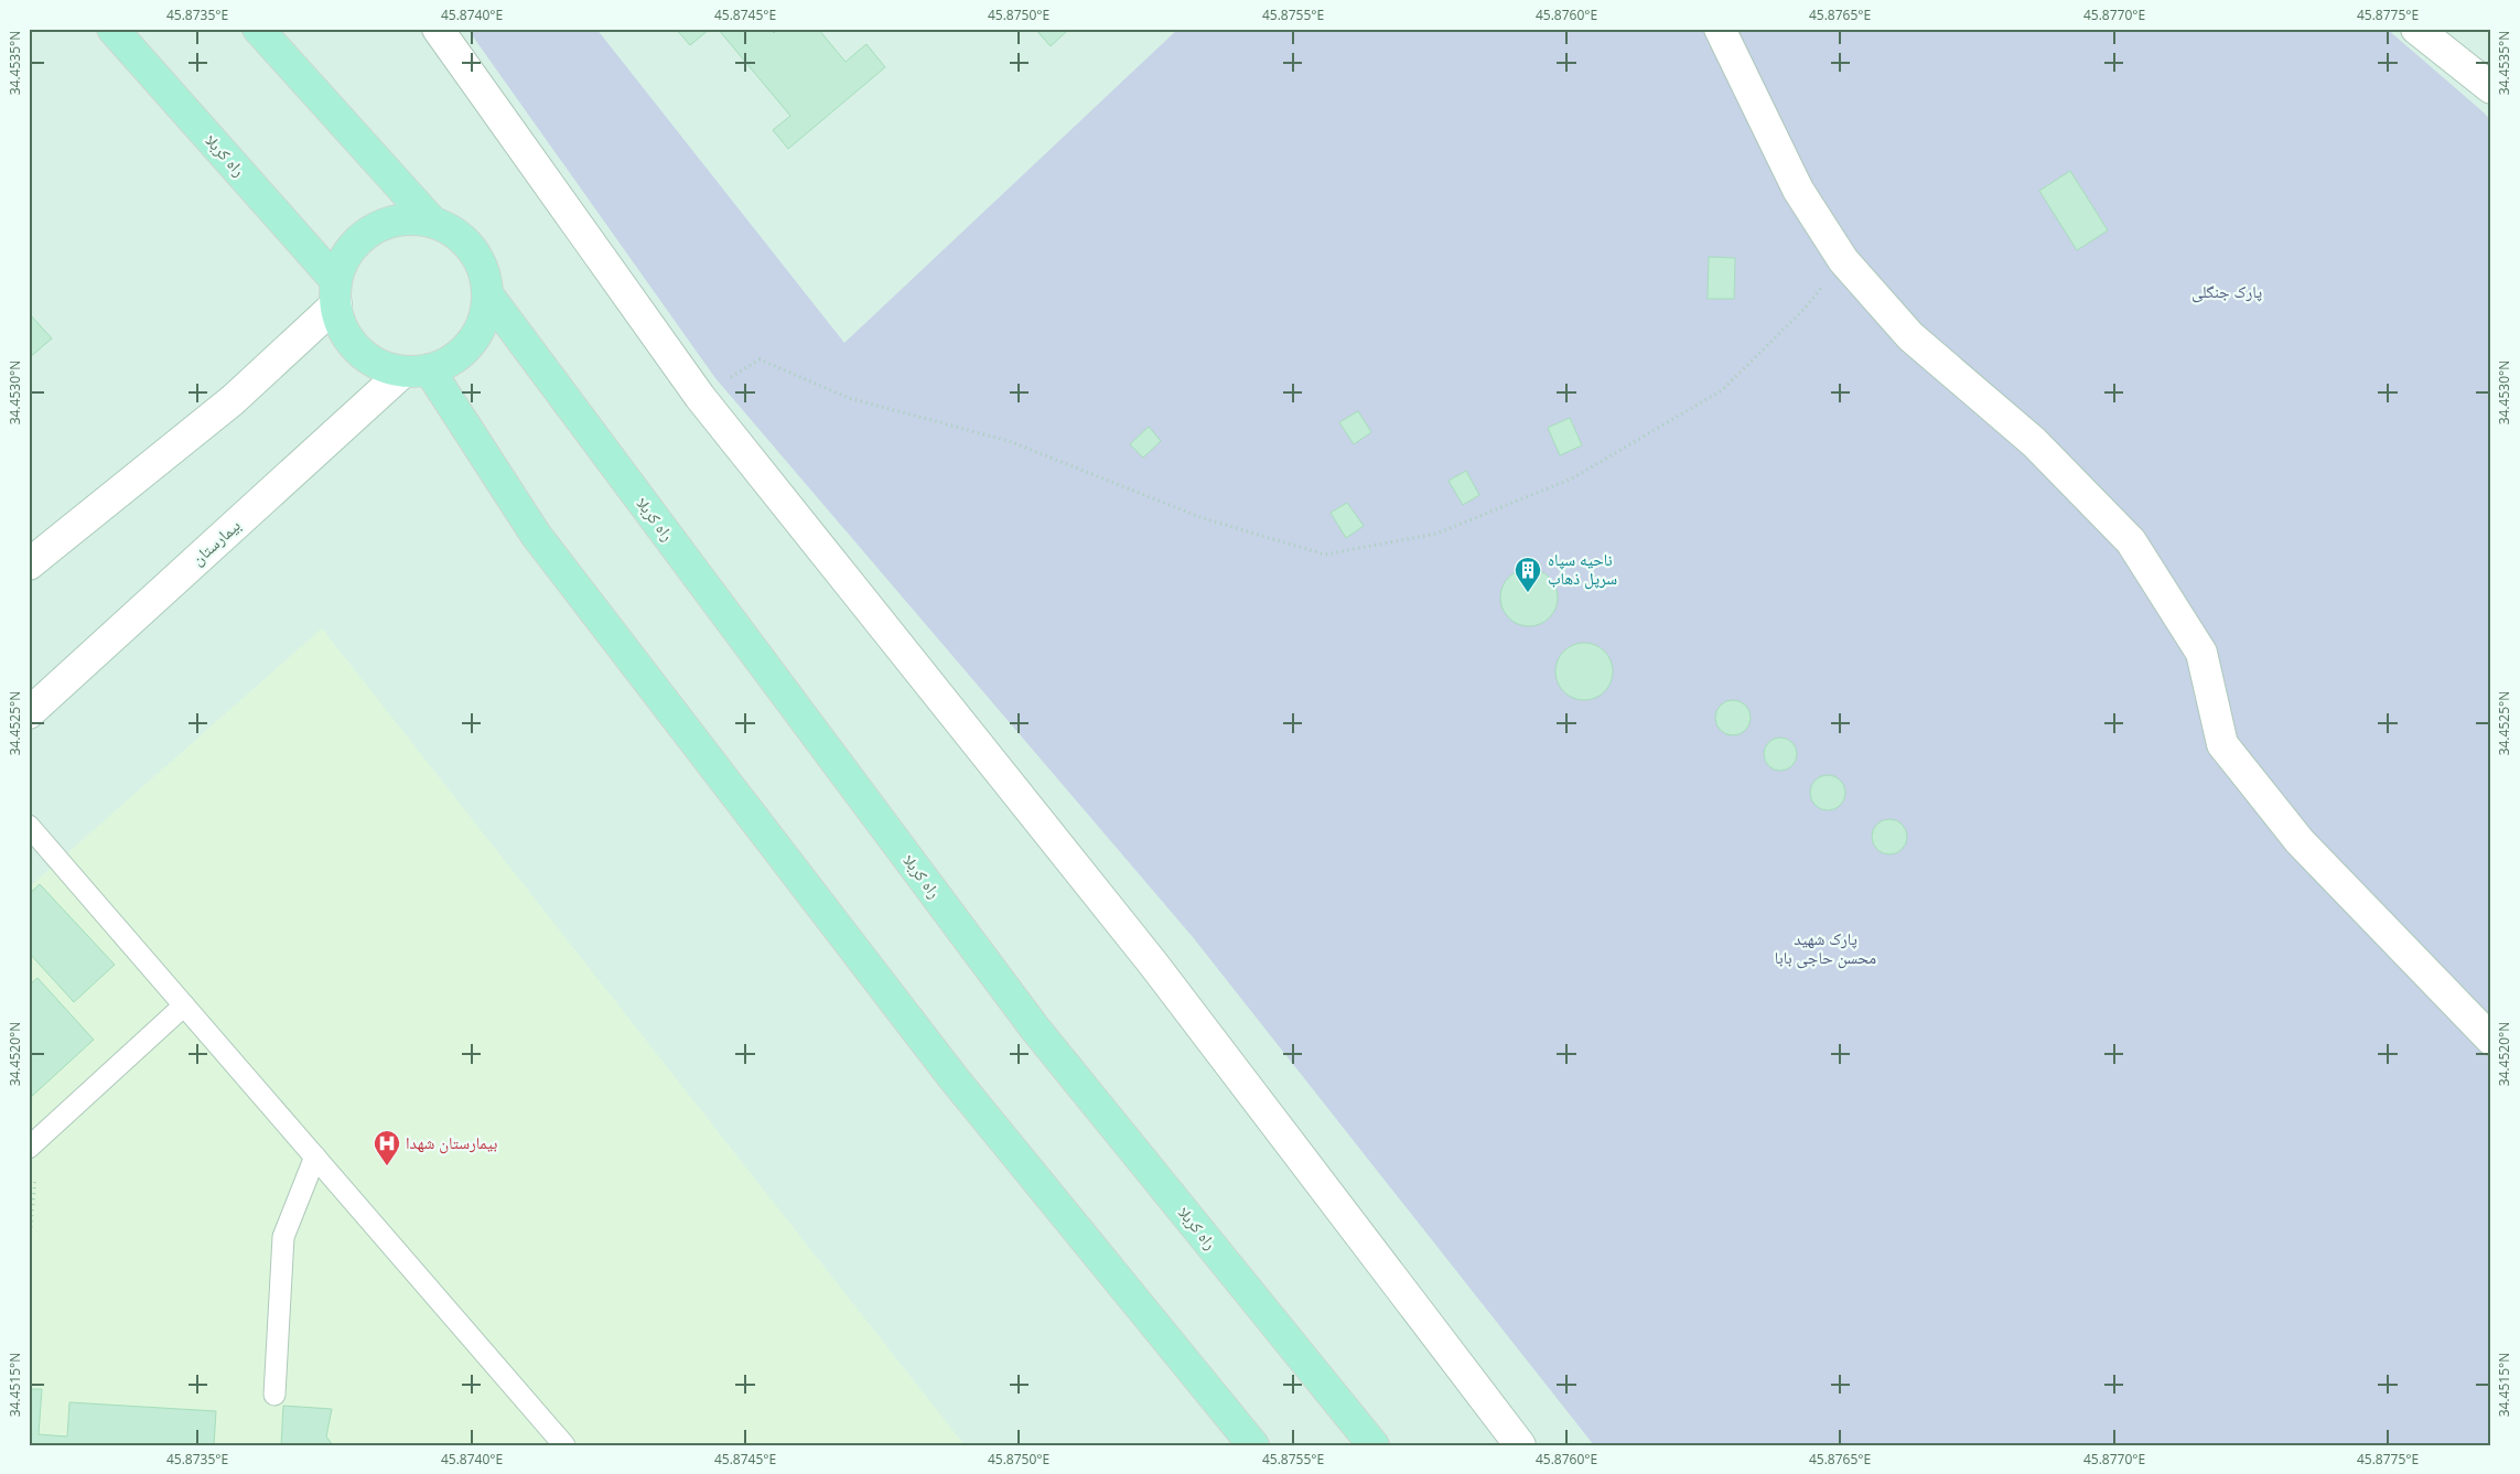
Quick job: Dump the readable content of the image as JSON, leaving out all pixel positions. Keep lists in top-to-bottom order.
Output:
{
  "streets": {
    "main road": ["راه کربلا"],
    "street": ["بیمارستان"]
  },
  "crossings": [
    ["راه کربلا", "بیمارستان"]
  ],
  "parks": ["پارک جنگلی", "پارک شهید محسن حاجی بابا"],
  "places": {
    "building": ["ناحیه سپاه سرپل ذهاب"],
    "hospital": ["بیمارستان شهدا"]
  },
  "coordinates": [
    "45.8735°E",
    "45.8740°E",
    "45.8745°E",
    "45.8750°E",
    "45.8755°E",
    "45.8760°E",
    "45.8765°E",
    "45.8770°E",
    "45.8775°E",
    "34.4535°N",
    "34.4530°N",
    "34.4525°N",
    "34.4520°N",
    "34.4515°N"
  ]
}
